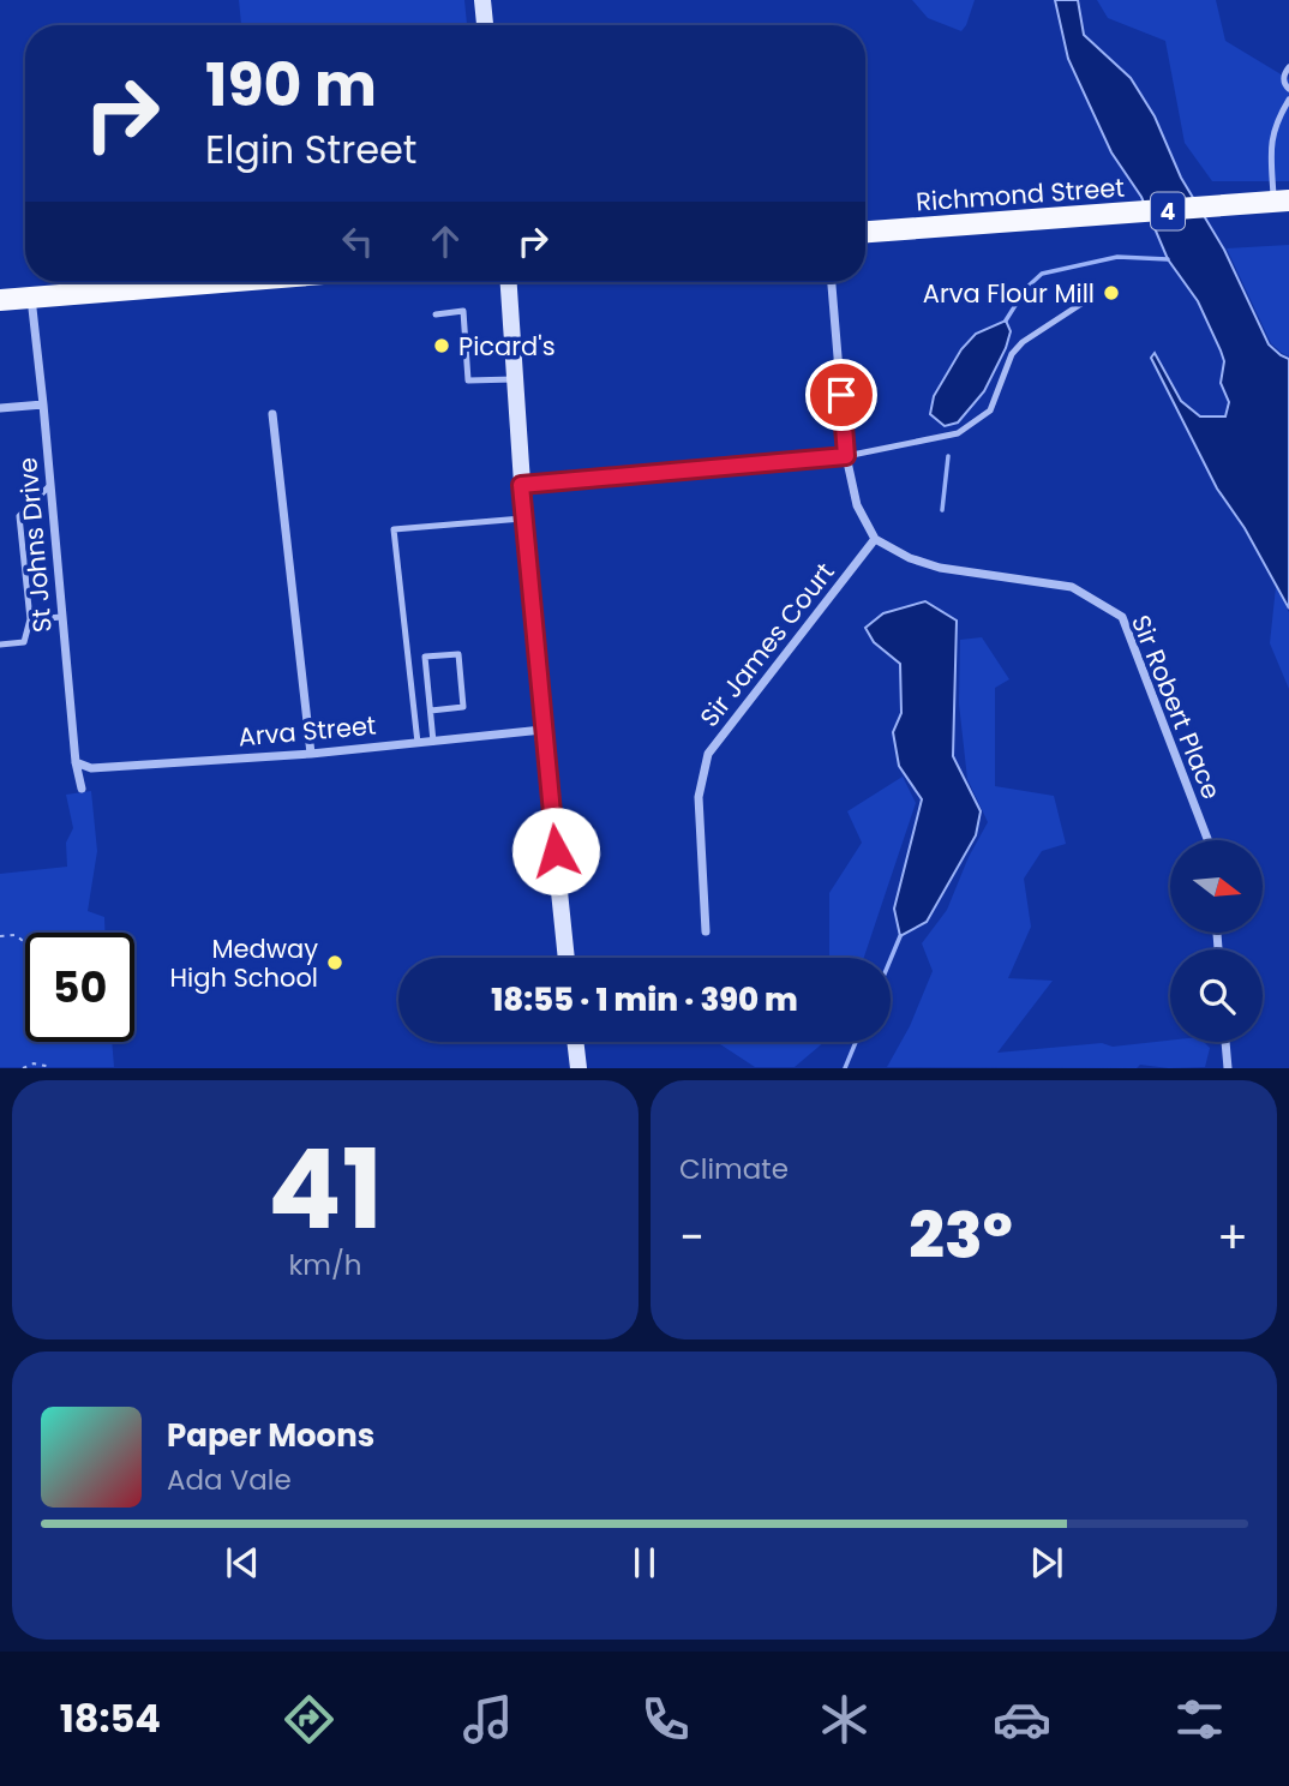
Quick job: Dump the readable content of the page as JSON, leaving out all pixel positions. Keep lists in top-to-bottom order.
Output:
{
  "streets": {
    "main road": ["Richmond Street", "4"],
    "street": [
      "St Johns Drive",
      "Sir James Court",
      "Sir Robert Place",
      "Arva Street"
    ]
  },
  "crossings": [
    ["St Johns Drive", "Arva Street"],
    ["Sir James Court", "Sir Robert Place"]
  ],
  "places": ["Arva Flour Mill", "Picard's", "Medway High School"],
  "north": "right",
  "page": {
    "turn": ["190 m", "Elgin Street"],
    "limit": "50",
    "trip": "18:55 · 1 min · 390 m",
    "tile": [
      ["41", "km/h"],
      "Climate"
    ],
    "heat": ["−", "23°", "+"],
    "song": ["Paper Moons", "Ada Vale"],
    "tabs": "18:54"
  }
}
